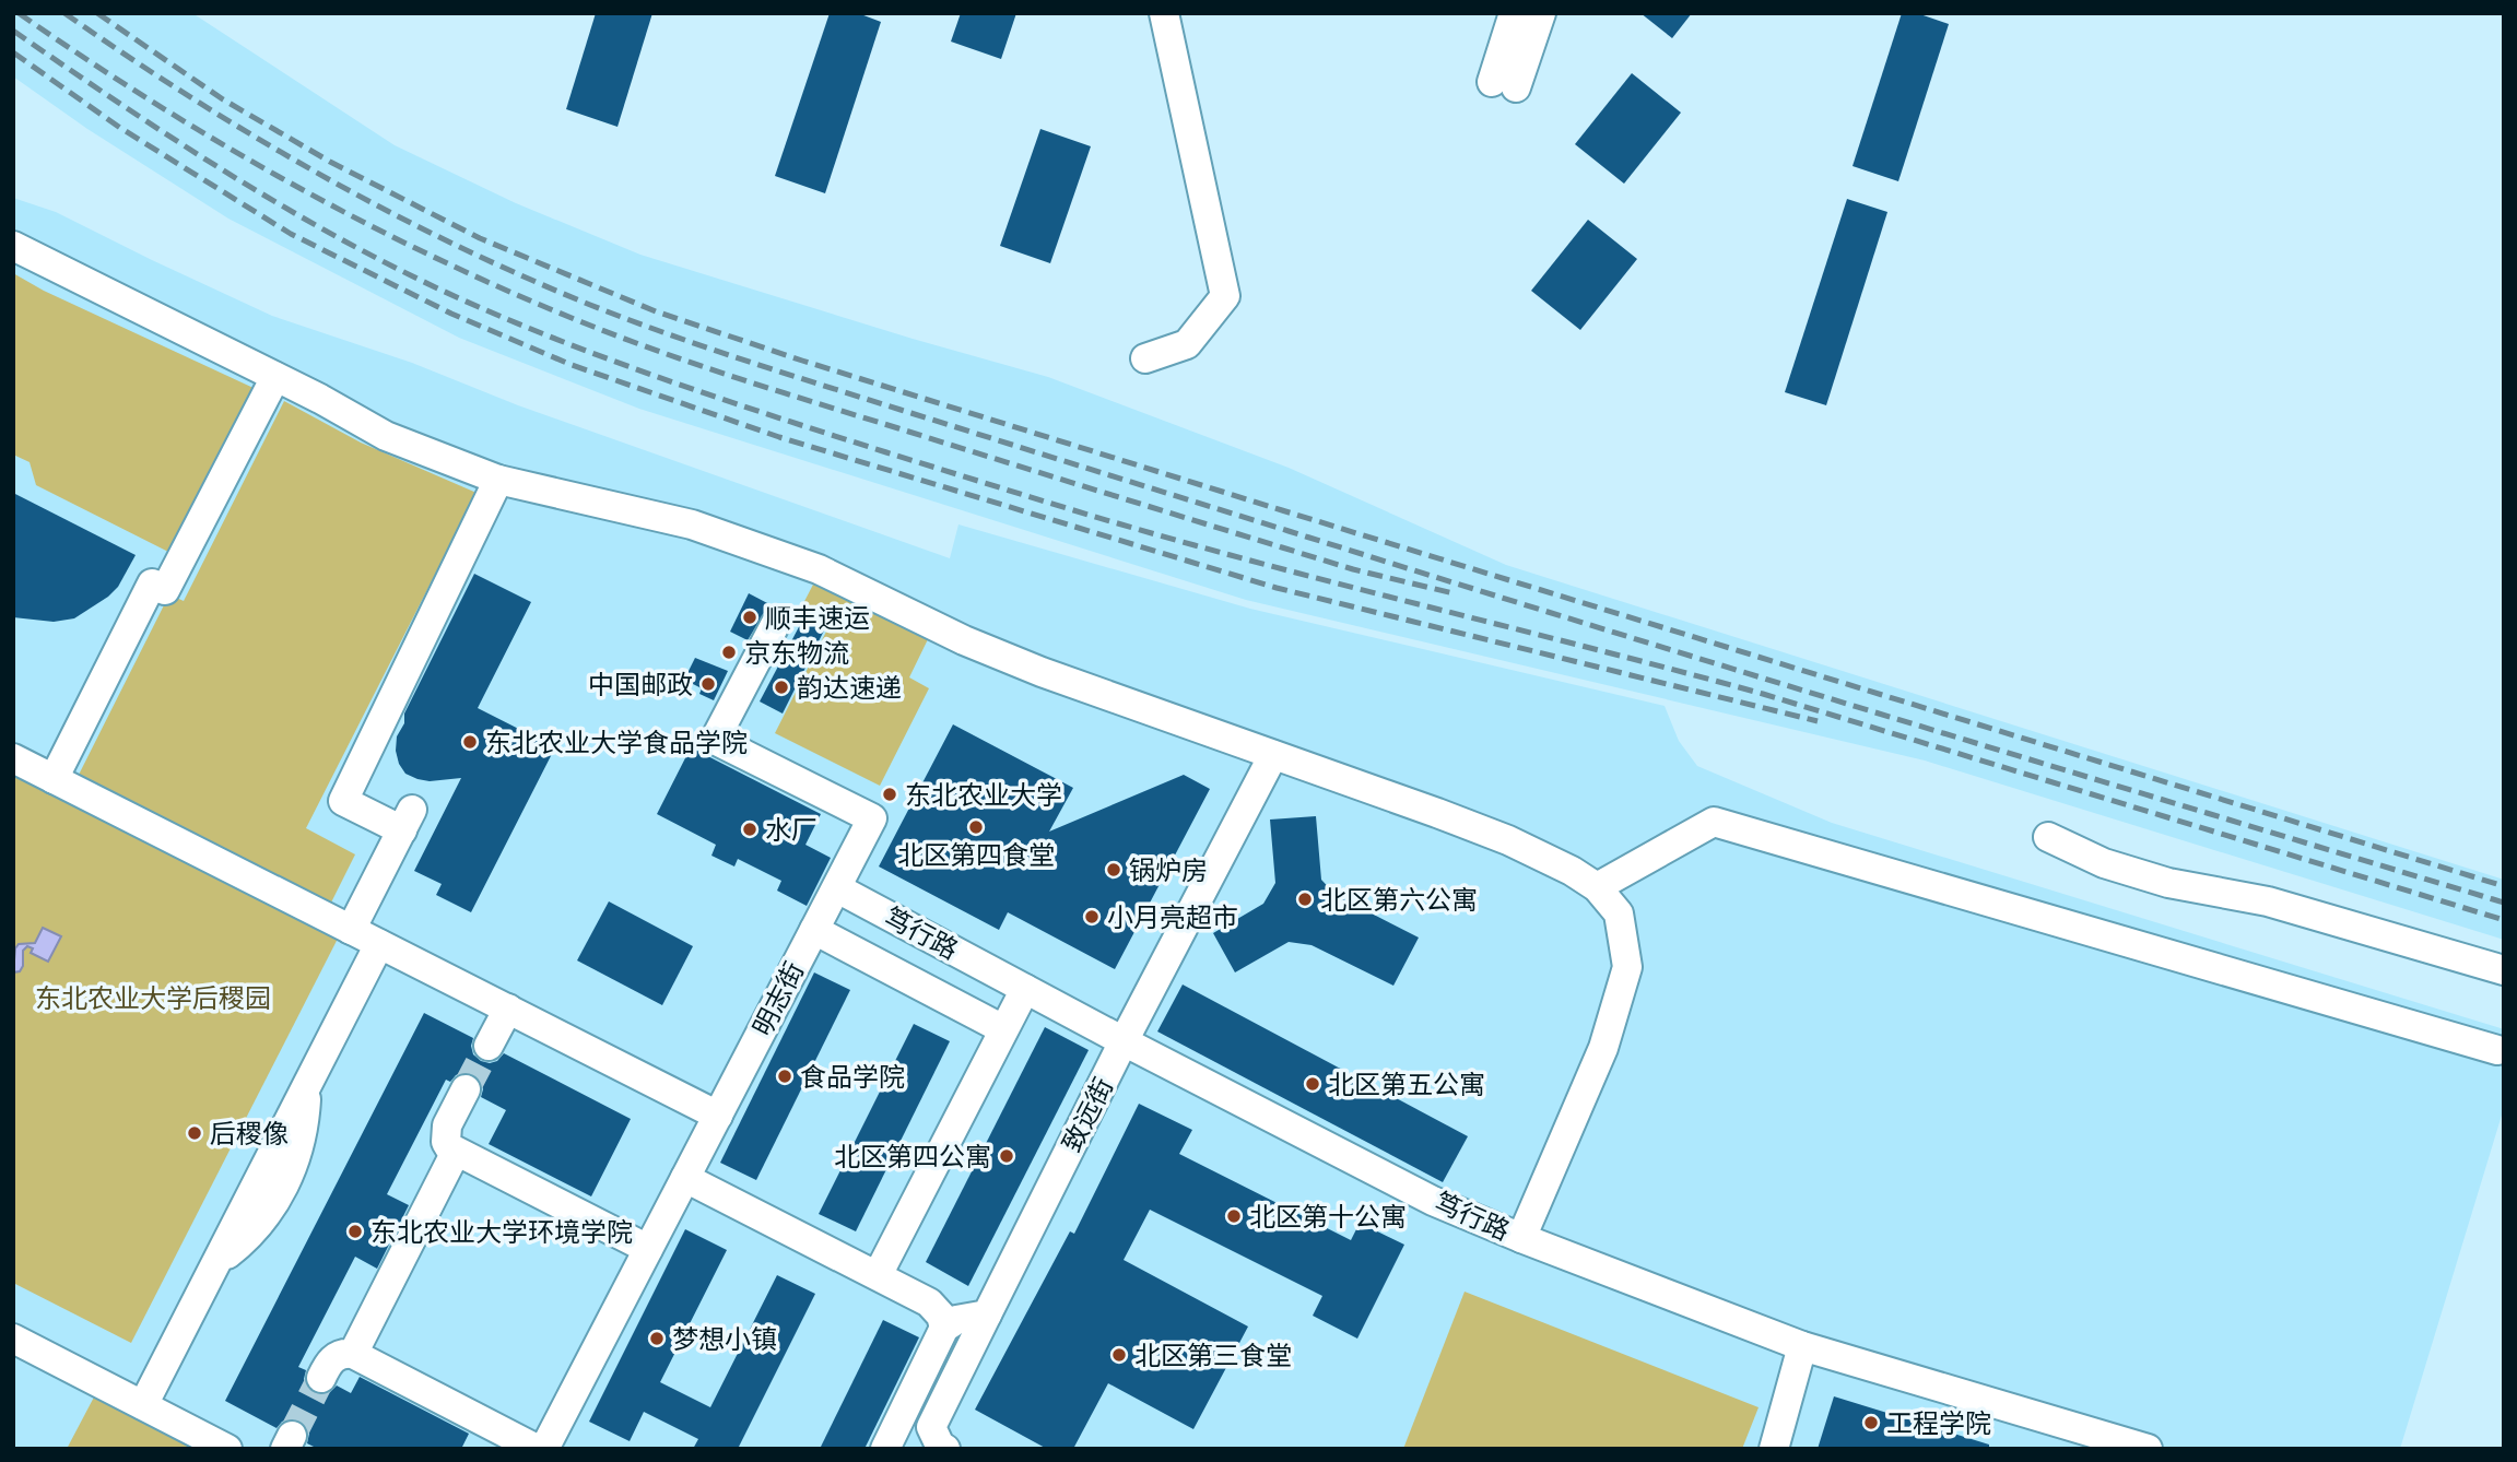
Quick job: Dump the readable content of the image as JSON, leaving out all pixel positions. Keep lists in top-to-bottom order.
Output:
{
  "streets": {
    "street": ["笃行路", "明志街", "致远街"]
  },
  "crossings": [
    ["笃行路", "明志街"],
    ["笃行路", "致远街"]
  ],
  "parks": ["东北农业大学后稷园"],
  "places": [
    "顺丰速运",
    "京东物流",
    "中国邮政",
    "韵达速递",
    "东北农业大学食品学院",
    "东北农业大学",
    "北区第四食堂",
    "水厂",
    "锅炉房",
    "北区第六公寓",
    "小月亮超市",
    "食品学院",
    "北区第五公寓",
    "后稷像",
    "北区第四公寓",
    "北区第十公寓",
    "东北农业大学环境学院",
    "梦想小镇",
    "北区第三食堂",
    "工程学院"
  ]
}
